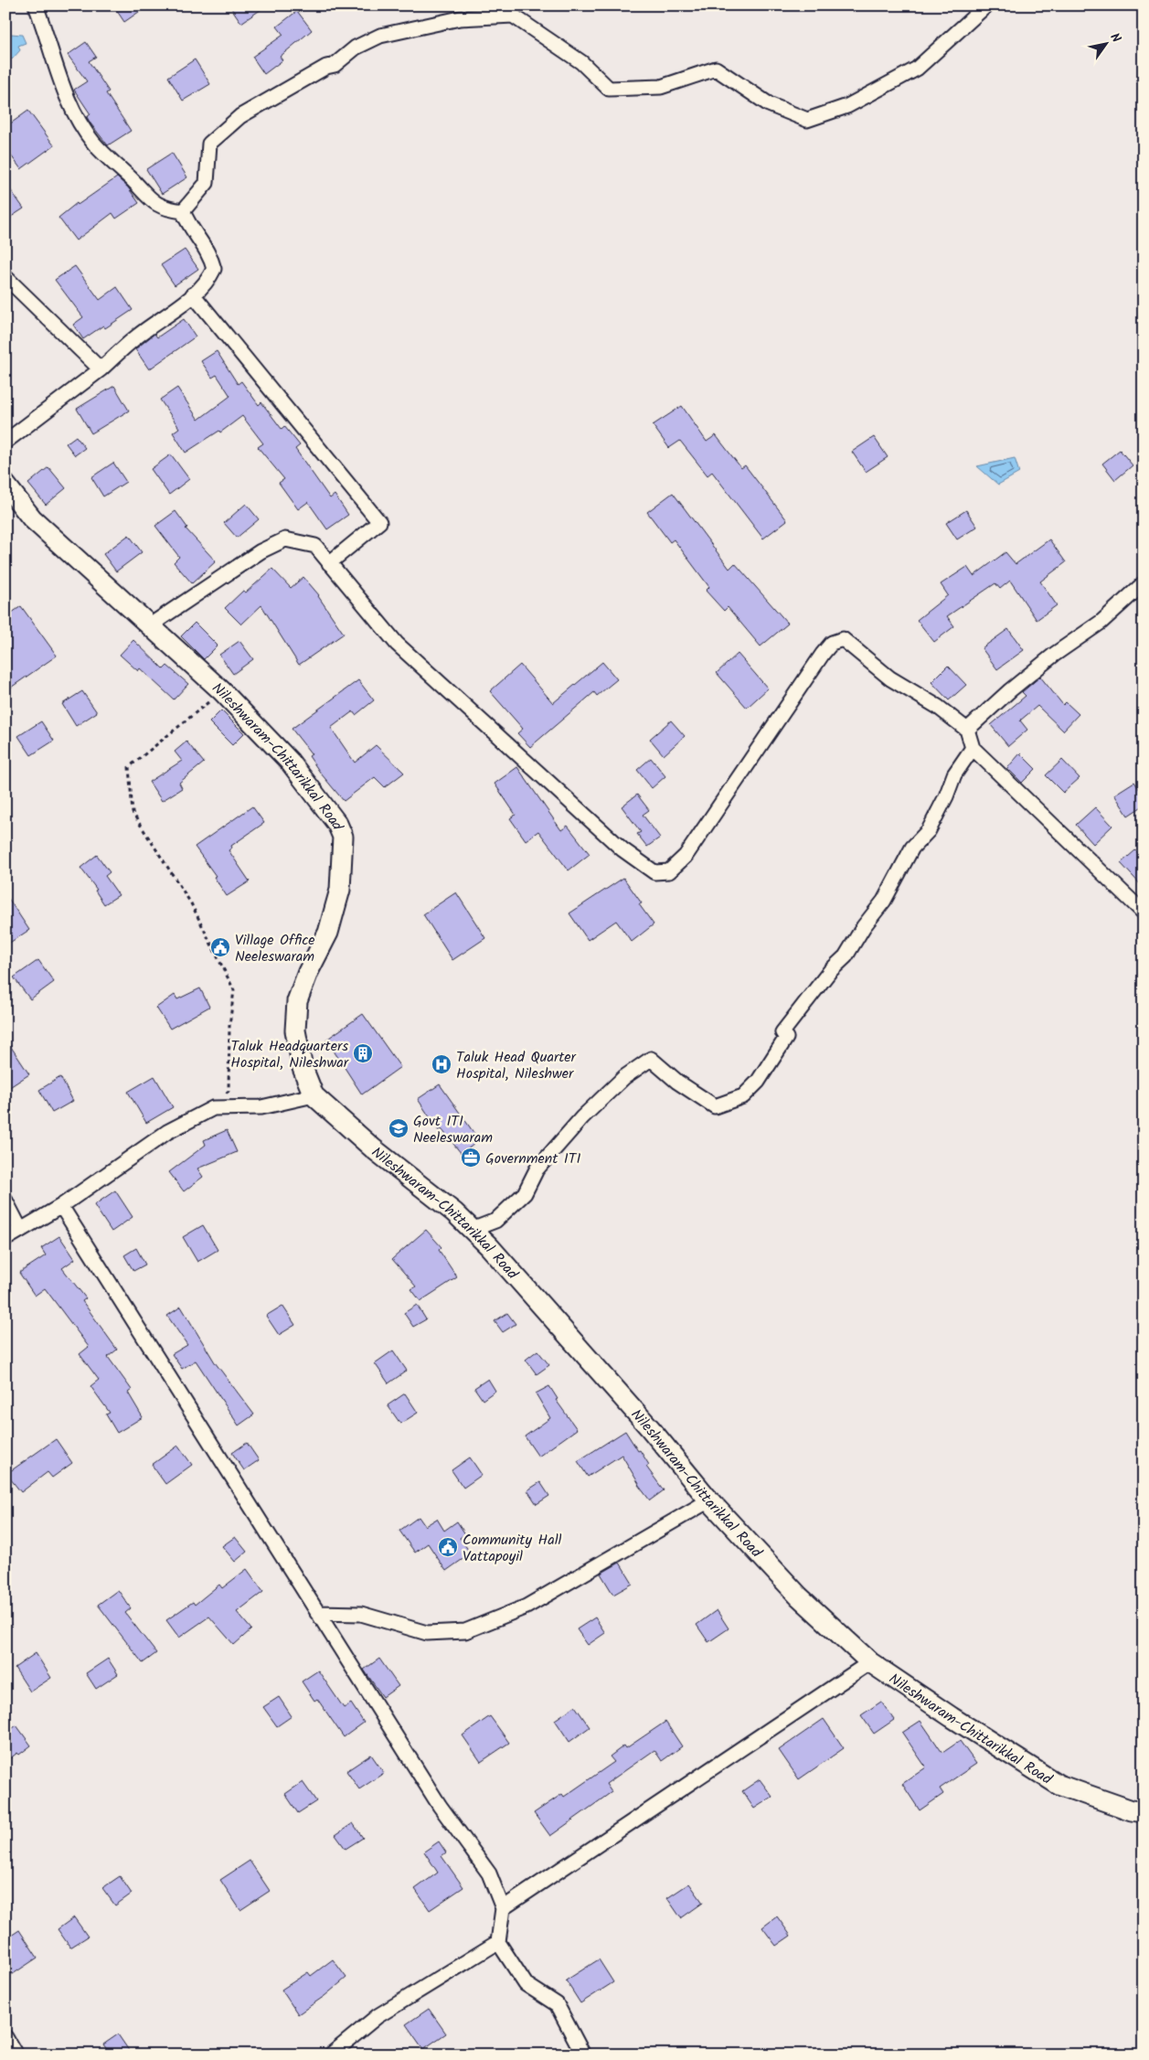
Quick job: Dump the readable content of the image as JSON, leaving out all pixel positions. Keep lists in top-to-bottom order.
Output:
{
  "streets": {
    "main road": ["Nileshwaram-Chittarikkal Road"]
  },
  "places": {
    "public building": ["Village Office Neeleswaram", "Community Hall Vattapoyil"],
    "building": ["Taluk Headquarters Hospital, Nileshwar"],
    "hospital": ["Taluk Head Quarter Hospital, Nileshwer"],
    "school or university": ["Govt ITI Neeleswaram"],
    "office": ["Government ITI"]
  },
  "north": "top right"
}
